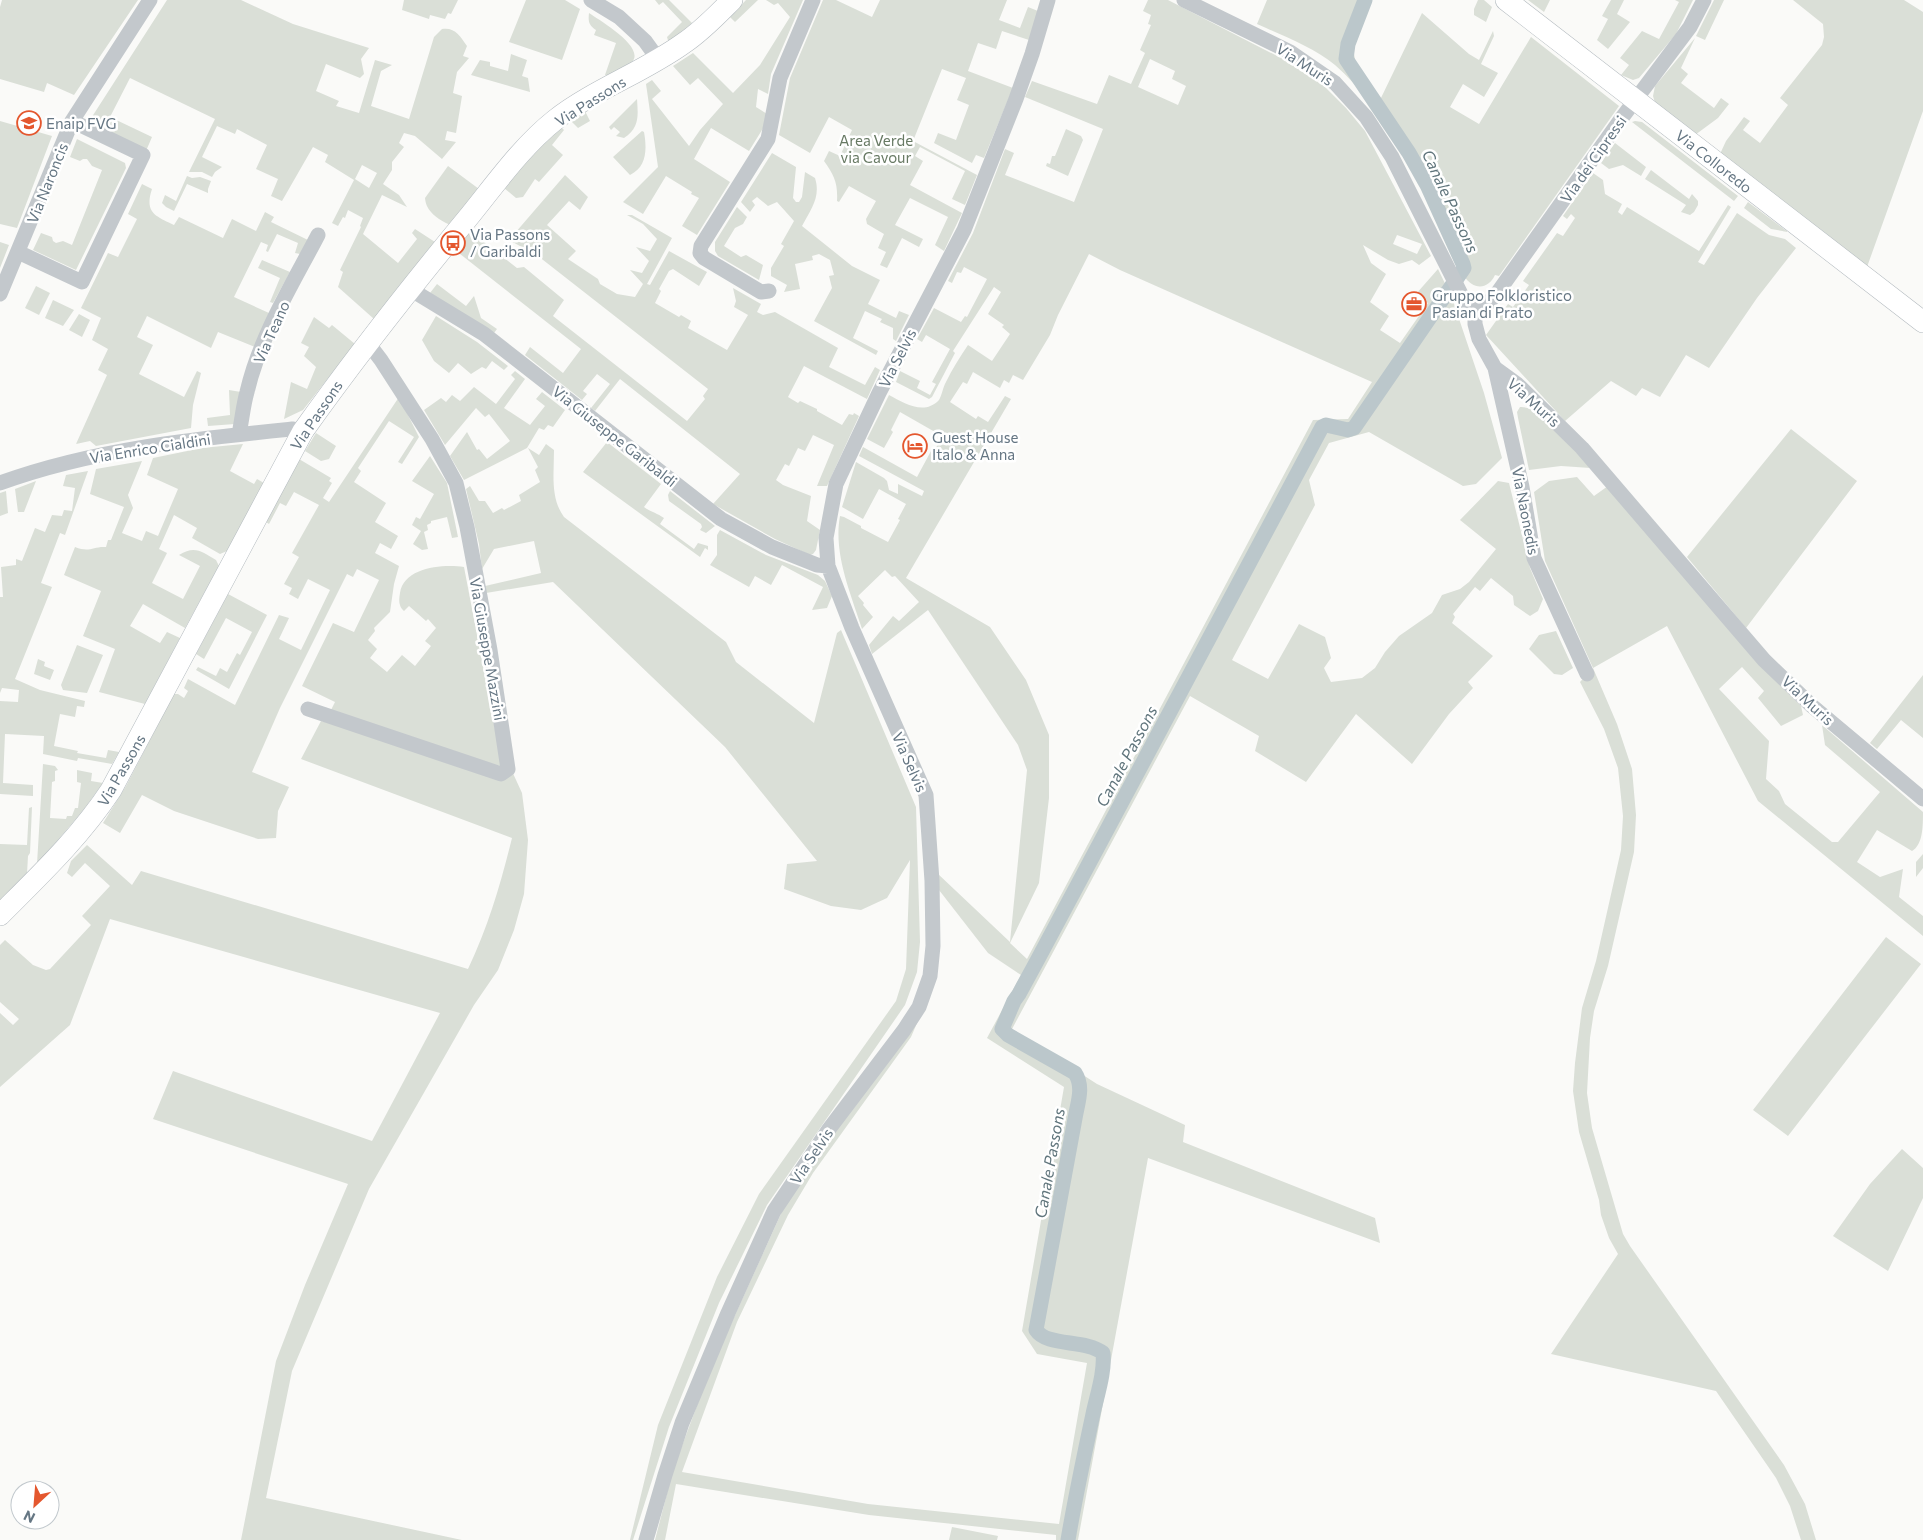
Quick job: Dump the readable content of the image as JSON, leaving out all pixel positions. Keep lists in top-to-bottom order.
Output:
{
  "streets": {
    "street": [
      "Via Muris",
      "Via Passons",
      "Via dei Cipressi",
      "Via Colloredo",
      "Via Naroncis",
      "Via Teano",
      "Via Selvis",
      "Via Giuseppe Garibaldi",
      "Via Enrico Cialdini",
      "Via Naonedis",
      "Via Giuseppe Mazzini"
    ]
  },
  "crossings": [
    ["Via Muris", "Via dei Cipressi"],
    ["Via Muris", "Via Naonedis"],
    ["Via Passons", "Via Giuseppe Garibaldi"],
    ["Via Passons", "Via Enrico Cialdini"],
    ["Via Passons", "Via Giuseppe Mazzini"],
    ["Via dei Cipressi", "Via Colloredo"],
    ["Via Teano", "Via Enrico Cialdini"],
    ["Via Selvis", "Via Giuseppe Garibaldi"]
  ],
  "water": ["Canale Passons"],
  "parks": ["Area Verde via Cavour"],
  "places": {
    "school or university": ["Enaip FVG"],
    "bus stop": ["Via Passons / Garibaldi"],
    "office": ["Gruppo Folkloristico Pasian di Prato"],
    "hotel": ["Guest House Italo & Anna"]
  },
  "north": "bottom left"
}
